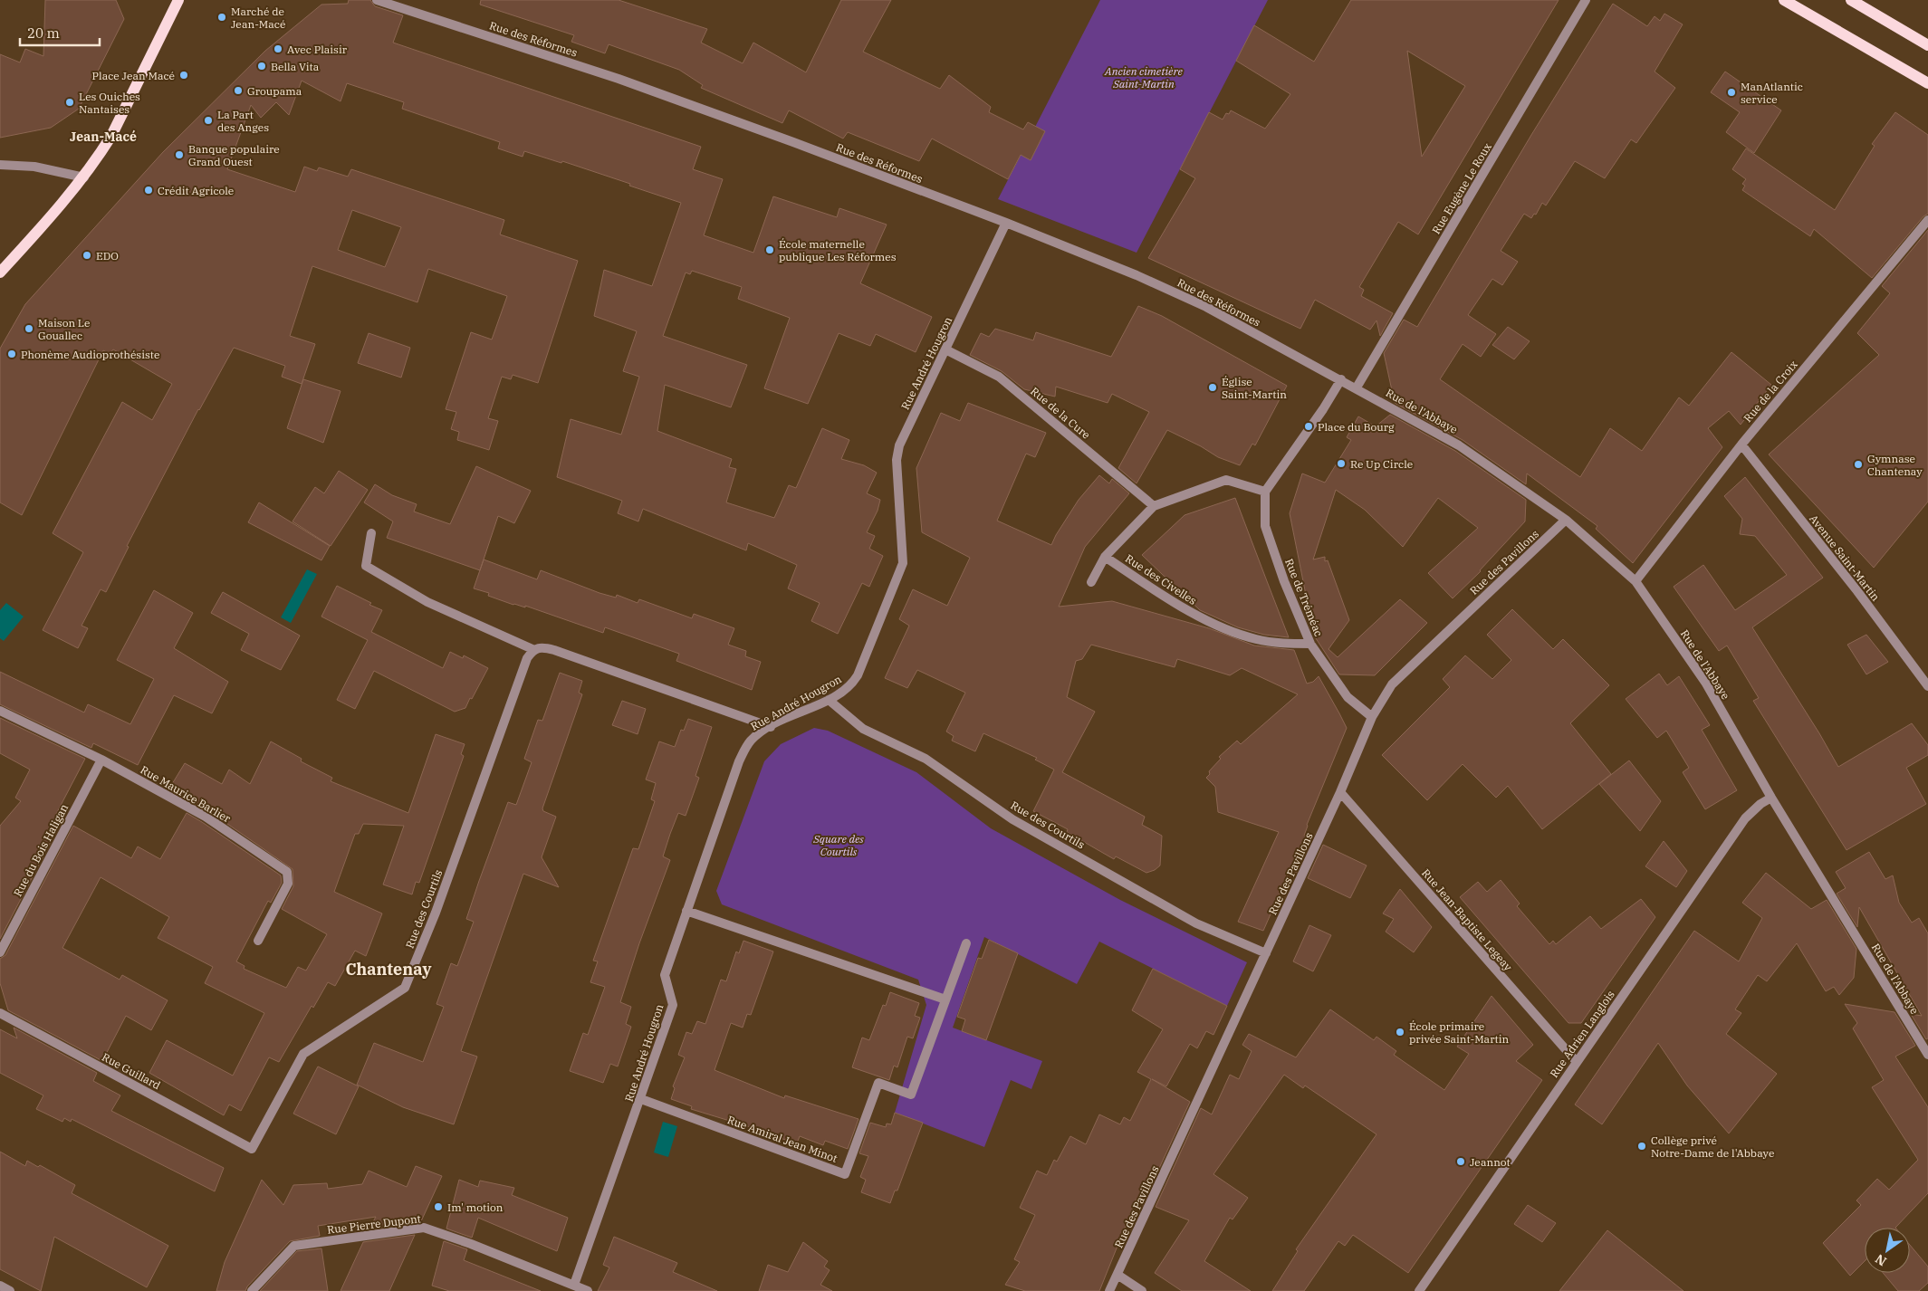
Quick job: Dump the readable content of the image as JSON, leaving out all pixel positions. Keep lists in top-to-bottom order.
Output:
{
  "streets": {
    "street": [
      "Rue des Réformes",
      "Rue Eugène Le Roux",
      "Rue André Hougron",
      "Rue de la Croix",
      "Rue de l'Abbaye",
      "Rue de la Cure",
      "Avenue Saint-Martin",
      "Rue des Pavillons",
      "Rue des Civelles",
      "Rue de Tréméac",
      "Rue Maurice Barlier",
      "Rue des Courtils",
      "Rue du Bois Haligan",
      "Rue Jean-Baptiste Legeay",
      "Rue Adrien Langlois",
      "Rue Guillard",
      "Rue Amiral Jean Minot",
      "Rue Pierre Dupont"
    ]
  },
  "crossings": [
    ["Rue des Réformes", "Rue Eugène Le Roux"],
    ["Rue des Réformes", "Rue André Hougron"],
    ["Rue des Réformes", "Rue de l'Abbaye"],
    ["Rue Eugène Le Roux", "Rue de l'Abbaye"],
    ["Rue André Hougron", "Rue de la Cure"],
    ["Rue André Hougron", "Rue des Courtils"],
    ["Rue André Hougron", "Rue Amiral Jean Minot"],
    ["Rue André Hougron", "Rue Pierre Dupont"],
    ["Rue de la Croix", "Rue de l'Abbaye"],
    ["Rue de la Croix", "Avenue Saint-Martin"],
    ["Rue de l'Abbaye", "Rue des Pavillons"],
    ["Rue de l'Abbaye", "Rue Adrien Langlois"],
    ["Rue de la Cure", "Rue des Civelles"],
    ["Rue des Pavillons", "Rue de Tréméac"],
    ["Rue des Pavillons", "Rue des Courtils"],
    ["Rue des Pavillons", "Rue Jean-Baptiste Legeay"],
    ["Rue des Civelles", "Rue de Tréméac"],
    ["Rue Maurice Barlier", "Rue du Bois Haligan"],
    ["Rue des Courtils", "Rue Guillard"],
    ["Rue Jean-Baptiste Legeay", "Rue Adrien Langlois"]
  ],
  "districts": ["Jean-Macé", "Chantenay"],
  "parks": ["Ancien cimetière Saint-Martin", "Square des Courtils"],
  "places": [
    "Marché de Jean-Macé",
    "Avec Plaisir",
    "Bella Vita",
    "Place Jean Macé",
    "Groupama",
    "ManAtlantic service",
    "Les Ouiches Nantaises",
    "La Part des Anges",
    "Banque populaire Grand Ouest",
    "Crédit Agricole",
    "École maternelle publique Les Réformes",
    "EDO",
    "Maison Le Gouallec",
    "Phonème Audioprothésiste",
    "Église Saint-Martin",
    "Place du Bourg",
    "Re Up Circle",
    "Gymnase Chantenay",
    "École primaire privée Saint-Martin",
    "Collège privé Notre-Dame de l'Abbaye",
    "Jeannot",
    "Im' motion"
  ],
  "scale_bar": "20 m",
  "north": "bottom left"
}
